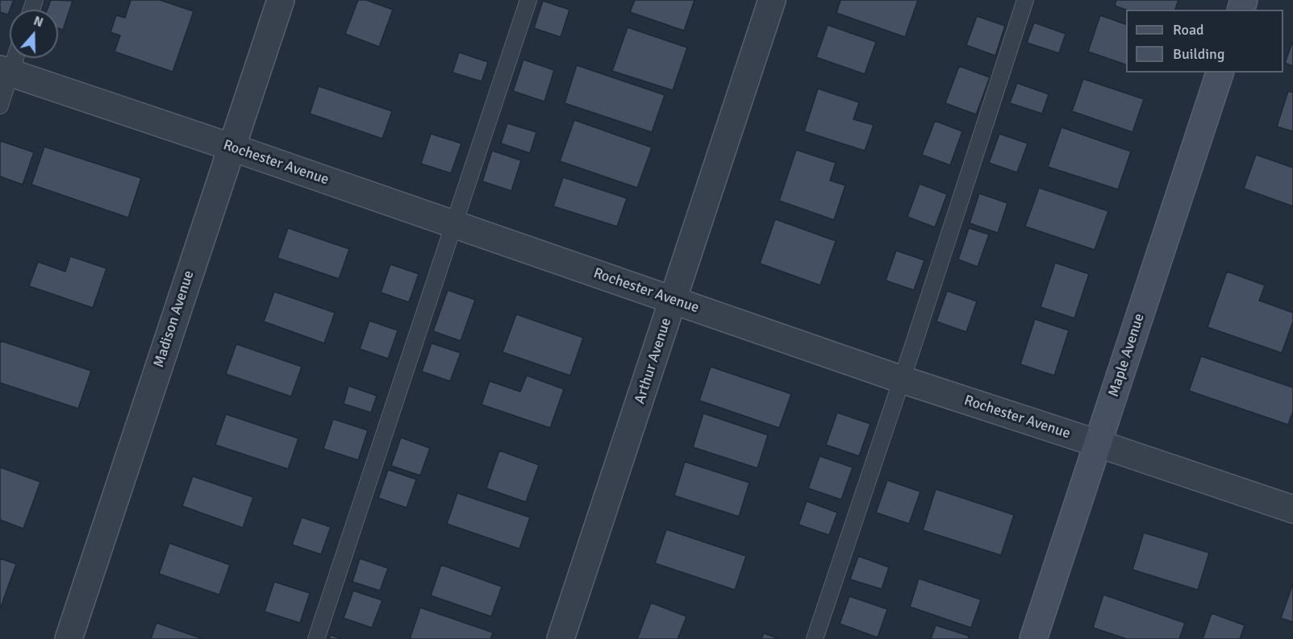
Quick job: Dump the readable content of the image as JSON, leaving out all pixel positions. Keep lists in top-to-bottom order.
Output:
{
  "streets": {
    "street": [
      "Rochester Avenue",
      "Madison Avenue",
      "Maple Avenue",
      "Arthur Avenue"
    ]
  },
  "crossings": [
    ["Rochester Avenue", "Madison Avenue"],
    ["Rochester Avenue", "Maple Avenue"],
    ["Rochester Avenue", "Arthur Avenue"]
  ],
  "legend": ["Road", "Building"],
  "north": "top"
}
